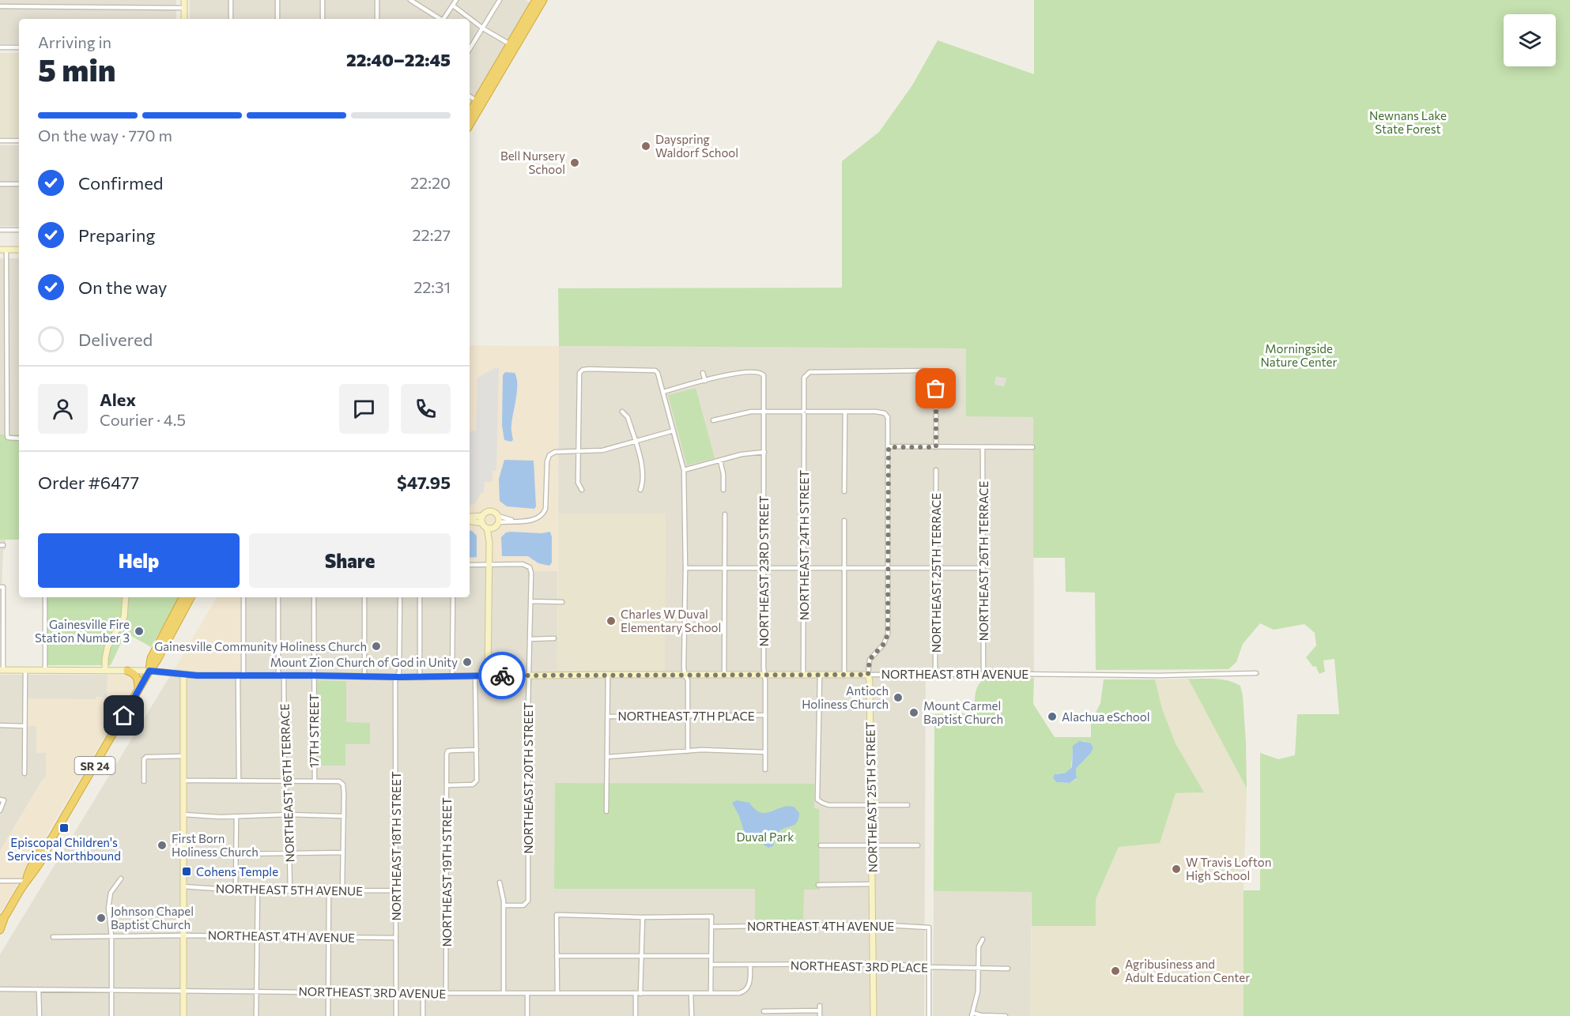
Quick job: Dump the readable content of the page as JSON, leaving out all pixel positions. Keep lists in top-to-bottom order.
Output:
{
  "streets": {
    "highway": ["SR 24"],
    "street": [
      "NORTHEAST 24TH STREET",
      "NORTHEAST 26TH TERRACE",
      "NORTHEAST 23RD STREET",
      "NORTHEAST 25TH TERRACE",
      "NORTHEAST 8TH AVENUE",
      "NORTHEAST 7TH PLACE",
      "17TH STREET",
      "NORTHEAST 20TH STREET",
      "NORTHEAST 16TH TERRACE",
      "NORTHEAST 25TH STREET",
      "NORTHEAST 18TH STREET",
      "NORTHEAST 19TH STREET",
      "NORTHEAST 5TH AVENUE",
      "NORTHEAST 4TH AVENUE",
      "NORTHEAST 3RD PLACE",
      "NORTHEAST 3RD AVENUE"
    ]
  },
  "crossings": [
    ["NORTHEAST 24TH STREET", "NORTHEAST 8TH AVENUE"],
    ["NORTHEAST 26TH TERRACE", "NORTHEAST 8TH AVENUE"],
    ["NORTHEAST 23RD STREET", "NORTHEAST 8TH AVENUE"],
    ["NORTHEAST 23RD STREET", "NORTHEAST 7TH PLACE"],
    ["NORTHEAST 25TH TERRACE", "NORTHEAST 8TH AVENUE"],
    ["NORTHEAST 8TH AVENUE", "17TH STREET"],
    ["NORTHEAST 8TH AVENUE", "SR 24"],
    ["NORTHEAST 8TH AVENUE", "NORTHEAST 20TH STREET"],
    ["NORTHEAST 8TH AVENUE", "NORTHEAST 16TH TERRACE"],
    ["NORTHEAST 8TH AVENUE", "NORTHEAST 25TH STREET"],
    ["NORTHEAST 8TH AVENUE", "NORTHEAST 18TH STREET"],
    ["NORTHEAST 16TH TERRACE", "NORTHEAST 5TH AVENUE"],
    ["NORTHEAST 25TH STREET", "NORTHEAST 4TH AVENUE"],
    ["NORTHEAST 25TH STREET", "NORTHEAST 3RD PLACE"],
    ["NORTHEAST 18TH STREET", "NORTHEAST 5TH AVENUE"],
    ["NORTHEAST 18TH STREET", "NORTHEAST 4TH AVENUE"],
    ["NORTHEAST 18TH STREET", "NORTHEAST 3RD AVENUE"],
    ["NORTHEAST 19TH STREET", "NORTHEAST 3RD AVENUE"],
    ["NORTHEAST 4TH AVENUE", "NORTHEAST 3RD PLACE"],
    ["NORTHEAST 3RD PLACE", "NORTHEAST 3RD AVENUE"]
  ],
  "parks": ["Newnans Lake State Forest", "Morningside Nature Center", "Duval Park"],
  "places": {
    "other": [
      "Dayspring Waldorf School",
      "Bell Nursery School",
      "Charles W Duval Elementary School",
      "Gainesville Fire Station Number 3",
      "Gainesville Community Holiness Church",
      "Mount Zion Church of God in Unity",
      "Antioch Holiness Church",
      "Mount Carmel Baptist Church",
      "Alachua eSchool",
      "First Born Holiness Church",
      "W Travis Lofton High School",
      "Johnson Chapel Baptist Church",
      "Agribusiness and Adult Education Center"
    ],
    "transit": ["Episcopal Children's Services Northbound", "Cohens Temple"]
  },
  "page": {
    "heading": ["5 min", "Arriving in", "22:40–22:45"],
    "panel": [
      "Alex",
      "Courier · 4.5",
      "Order #6477",
      "$47.95"
    ],
    "bar": "On the way · 770 m",
    "list": [
      ["Confirmed", "22:20"],
      ["Preparing", "22:27"],
      ["On the way", "22:31"],
      "Delivered"
    ],
    "buttons": ["Help", "Share"]
  }
}
